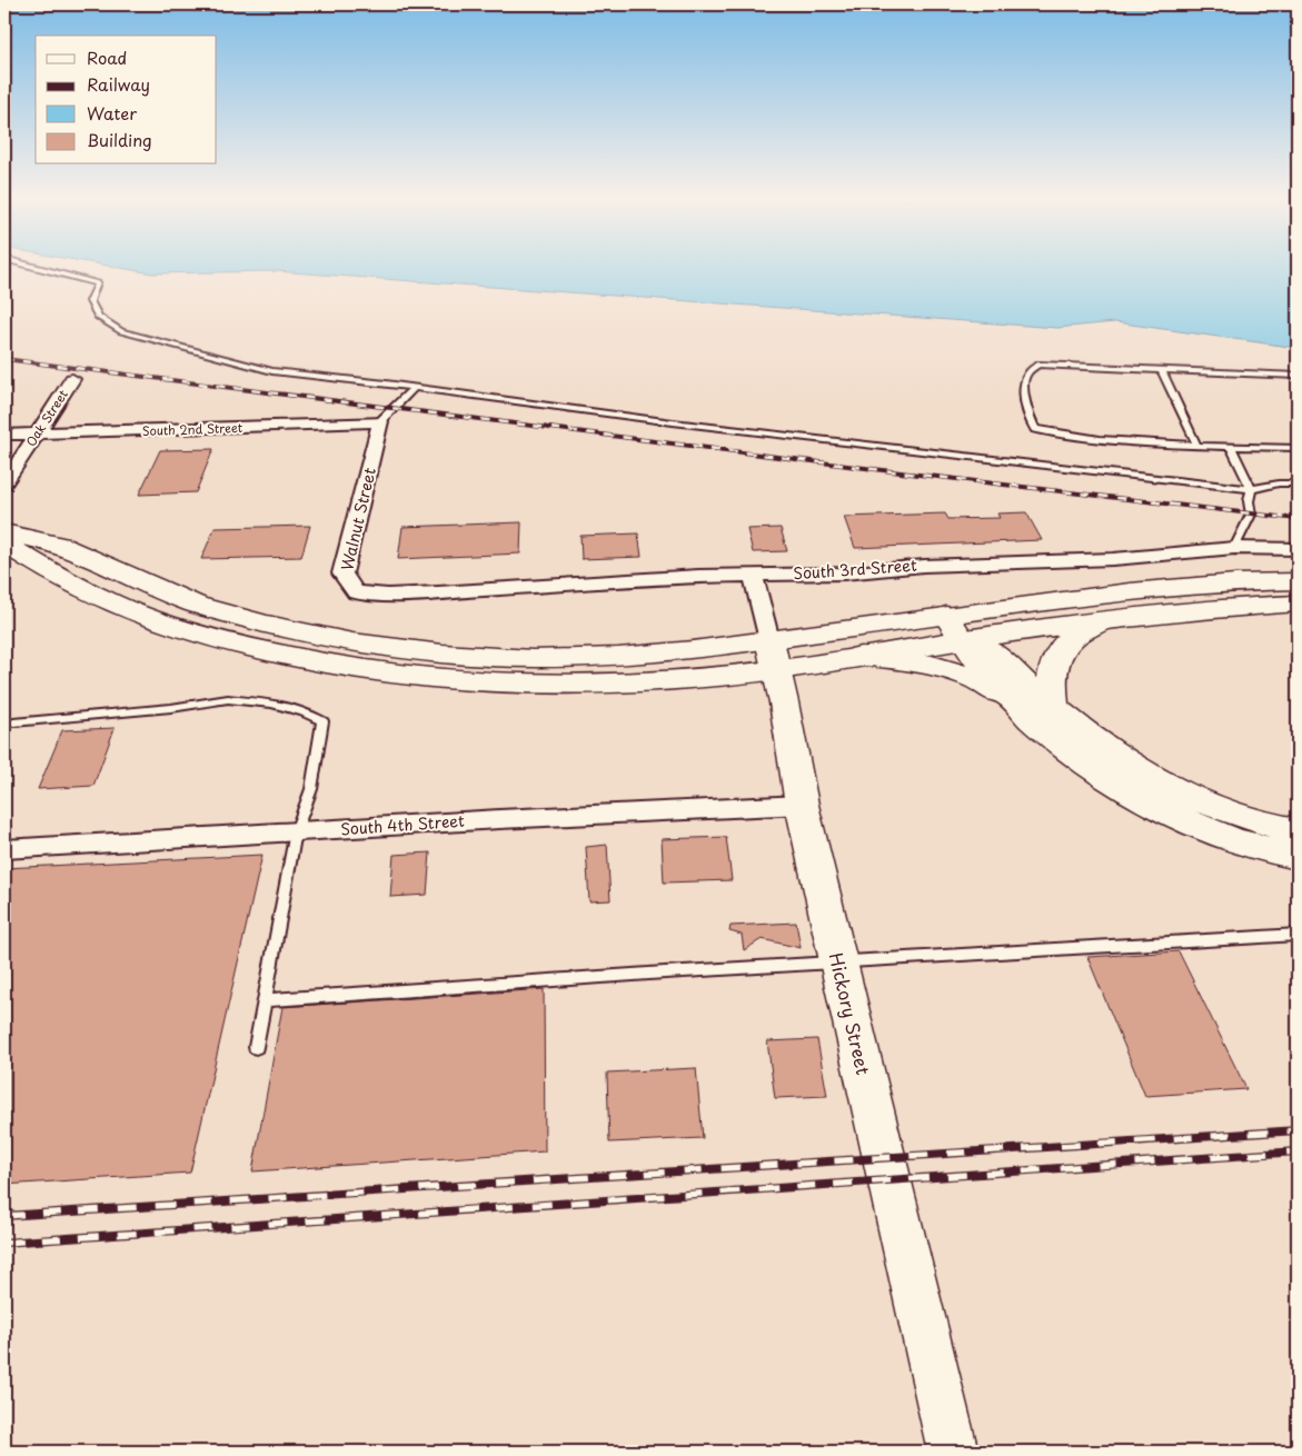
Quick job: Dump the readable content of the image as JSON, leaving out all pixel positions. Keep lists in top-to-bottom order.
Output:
{
  "streets": {
    "main road": ["Hickory Street"],
    "street": [
      "Oak Street",
      "South 2nd Street",
      "Walnut Street",
      "South 3rd Street",
      "South 4th Street"
    ]
  },
  "crossings": [
    ["Oak Street", "South 2nd Street"],
    ["South 2nd Street", "Walnut Street"],
    ["Walnut Street", "South 3rd Street"],
    ["South 3rd Street", "Hickory Street"],
    ["South 4th Street", "Hickory Street"]
  ],
  "legend": [
    "Road",
    "Railway",
    "Water",
    "Building"
  ]
}
